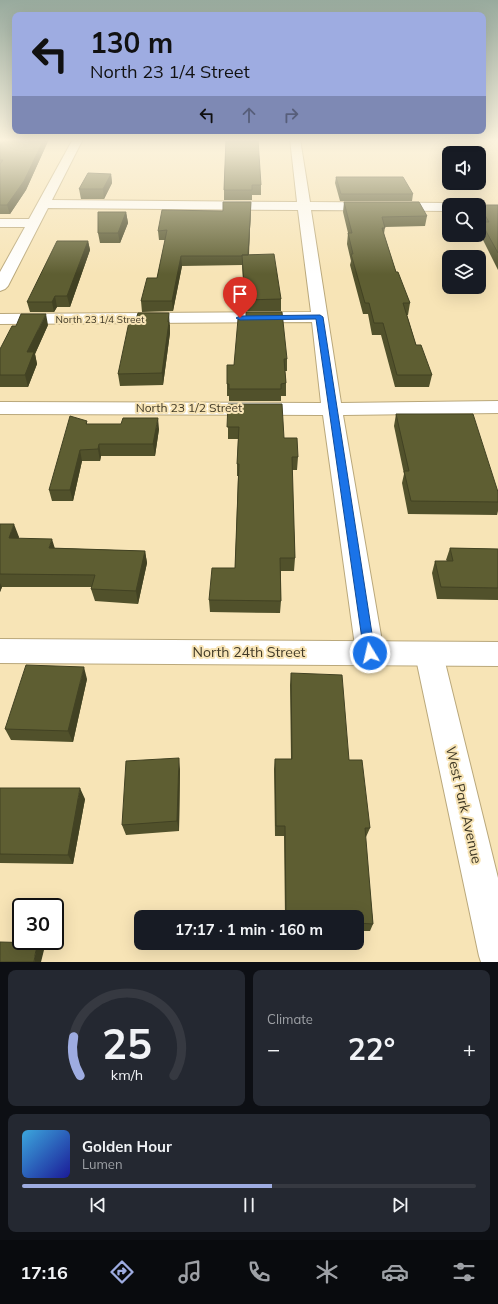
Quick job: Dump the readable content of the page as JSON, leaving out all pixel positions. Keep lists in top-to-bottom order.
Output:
{
  "streets": {
    "street": [
      "North 23 1/4 Street",
      "North 23 1/2 Street",
      "North 24th Street",
      "West Park Avenue"
    ]
  },
  "crossings": [
    ["North 24th Street", "West Park Avenue"]
  ],
  "page": {
    "turn": ["130 m", "North 23 1/4 Street"],
    "limit": "30",
    "trip": "17:17 · 1 min · 160 m",
    "tile": "Climate",
    "heat": ["−", "22°", "+"],
    "song": ["Golden Hour", "Lumen"],
    "tabs": "17:16",
    "gauge": ["25", "km/h"]
  }
}
